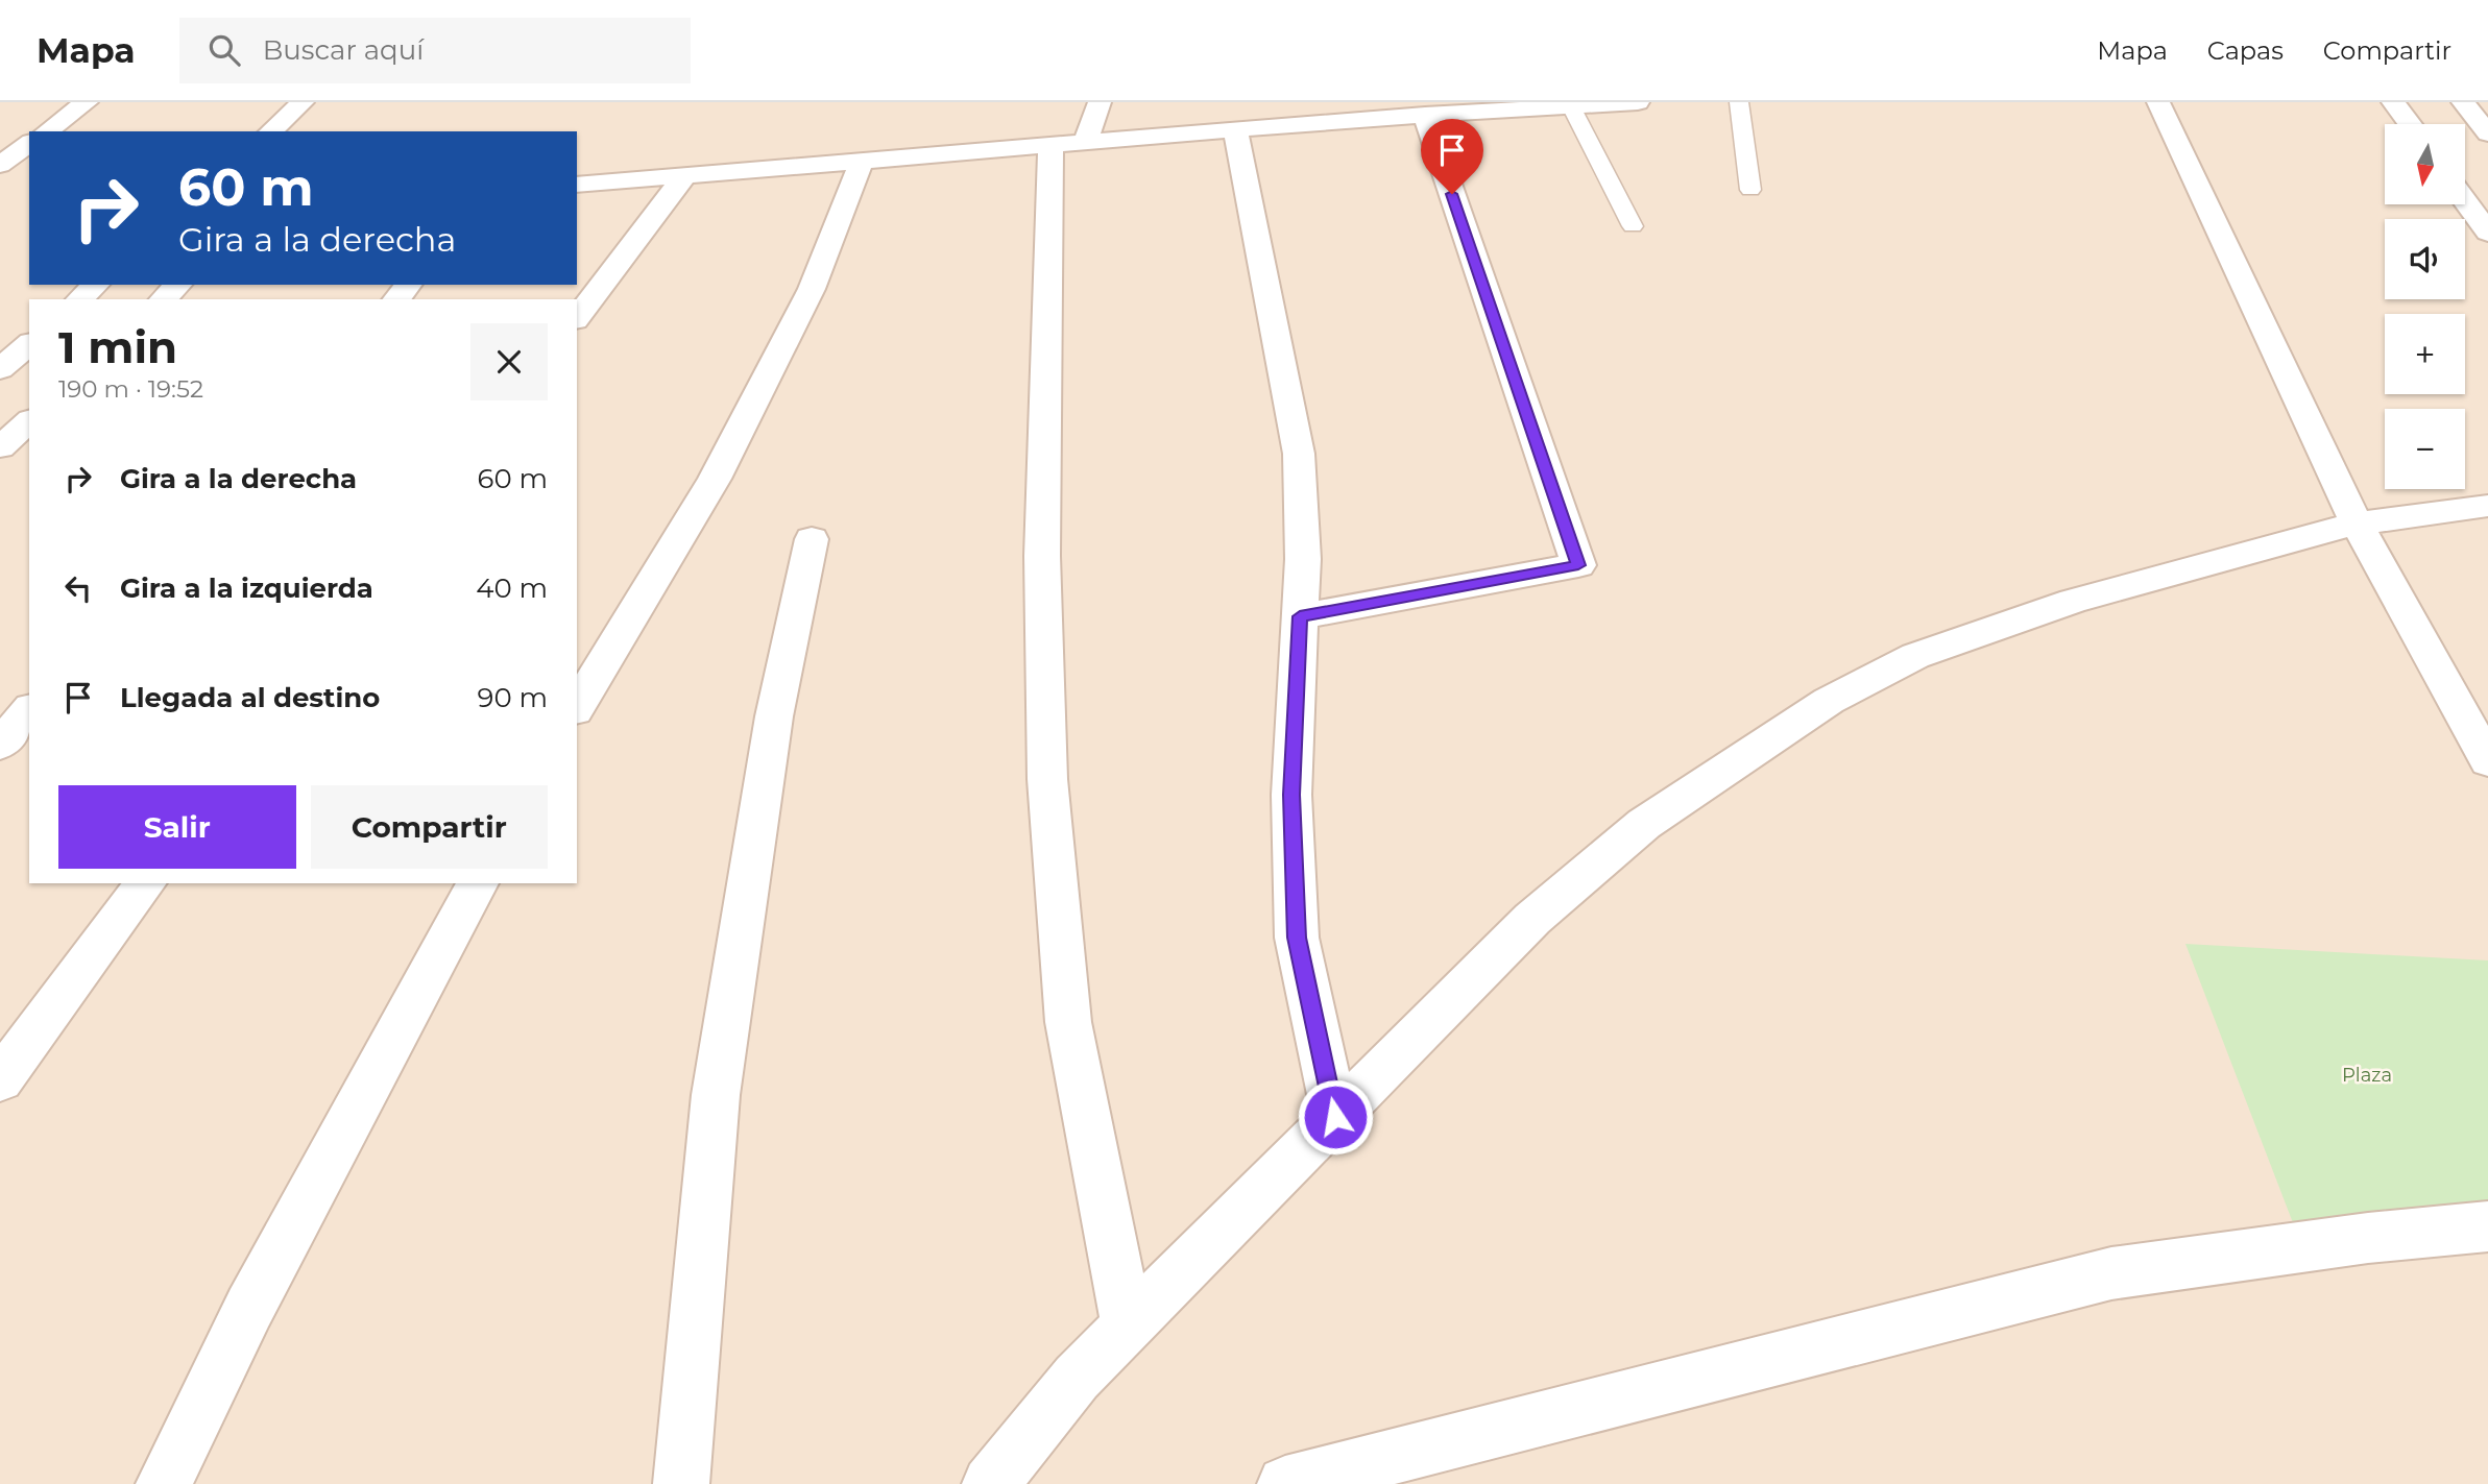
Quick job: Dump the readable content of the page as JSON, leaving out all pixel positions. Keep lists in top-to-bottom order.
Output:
{
  "parks": ["Plaza"],
  "north": "bottom",
  "page": {
    "header": "Mapa",
    "search": "Buscar aquí",
    "nav": ["Mapa", "Capas", "Compartir"],
    "map_buttons": ["+", "−"],
    "turn": ["60 m", "Gira a la derecha"],
    "heading": ["1 min", "190 m · 19:52"],
    "list": [
      {
        "name": "Gira a la derecha",
        "value": "60 m"
      },
      {
        "name": "Gira a la izquierda",
        "value": "40 m"
      },
      {
        "name": "Llegada al destino",
        "value": "90 m"
      }
    ],
    "buttons": ["Salir", "Compartir"]
  }
}
